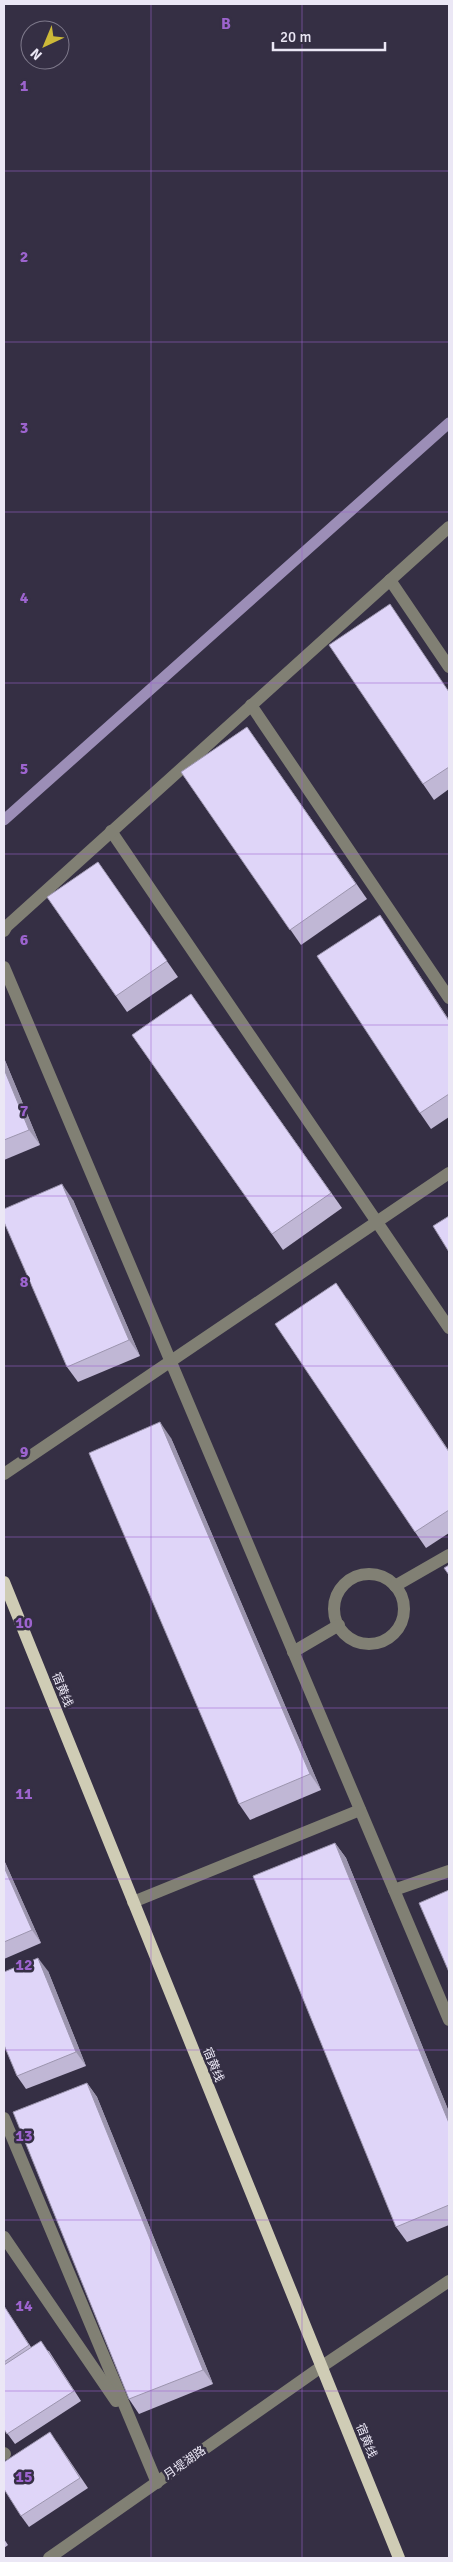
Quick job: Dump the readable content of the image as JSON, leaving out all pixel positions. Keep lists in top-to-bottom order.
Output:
{
  "streets": {
    "main road": ["宿黄线"],
    "street": ["月堤湖路"]
  },
  "crossings": [
    ["宿黄线", "月堤湖路"]
  ],
  "scale_bar": "20 m",
  "north": "bottom left",
  "grid": {
    "columns": ["B"],
    "rows": [
      "1",
      "2",
      "3",
      "4",
      "5",
      "6",
      "7",
      "8",
      "9",
      "10",
      "11",
      "12",
      "13",
      "14",
      "15"
    ]
  }
}
